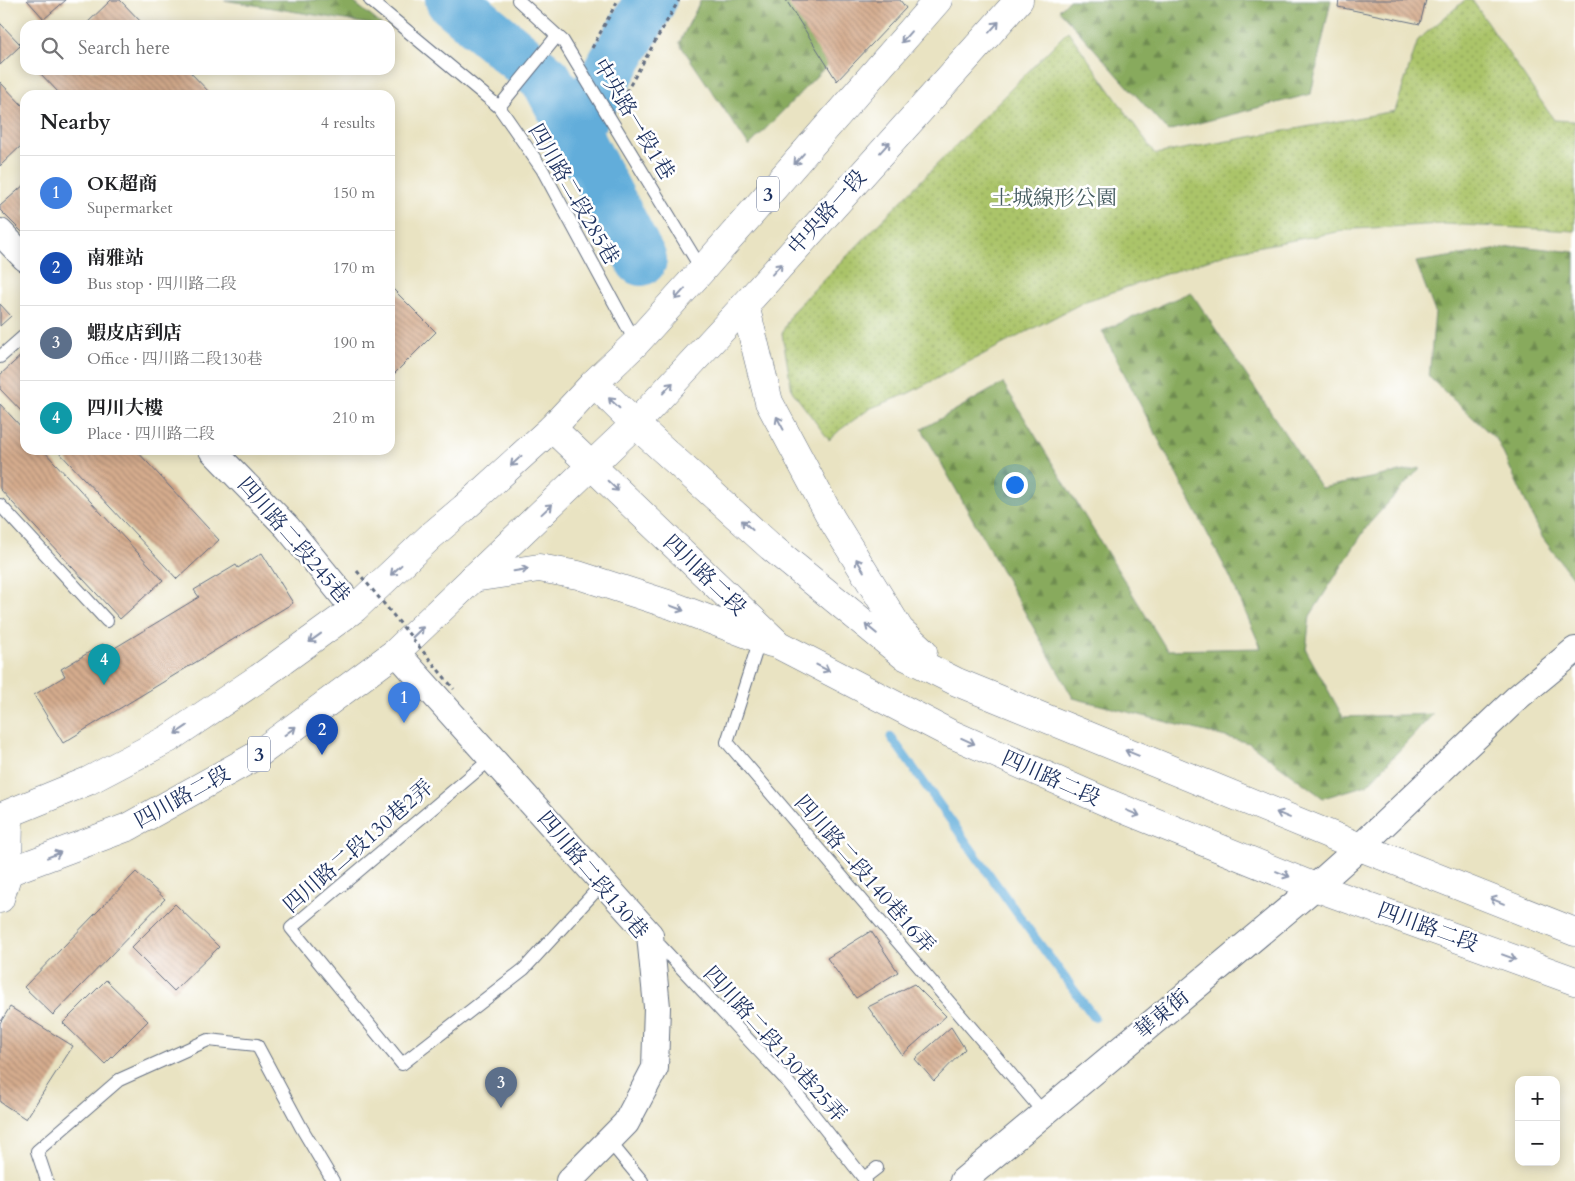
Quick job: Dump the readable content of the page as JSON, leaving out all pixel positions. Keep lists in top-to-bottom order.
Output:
{
  "streets": {
    "main road": ["3", "中央路一段", "四川路二段"],
    "street": ["四川路二段245巷", "四川路二段130巷", "華東街"],
    "lane": [
      "中央路一段1巷",
      "四川路二段285巷",
      "四川路二段130巷2弄",
      "四川路二段140巷16弄",
      "四川路二段130巷25弄"
    ]
  },
  "crossings": [
    ["中央路一段1巷", "3"],
    ["四川路二段285巷", "3"],
    ["3", "四川路二段245巷"],
    ["3", "四川路二段"],
    ["中央路一段", "四川路二段"],
    ["四川路二段", "四川路二段140巷16弄"],
    ["四川路二段", "四川路二段130巷"],
    ["四川路二段", "華東街"],
    ["四川路二段130巷2弄", "四川路二段130巷"],
    ["四川路二段140巷16弄", "華東街"],
    ["四川路二段130巷", "四川路二段130巷25弄"]
  ],
  "parks": ["土城線形公園"],
  "page": {
    "search": "Search here",
    "heading": ["Nearby", "4 results"],
    "list": [
      {
        "mark": "1",
        "name": "OK超商",
        "note": "Supermarket",
        "value": "150 m"
      },
      {
        "mark": "2",
        "name": "南雅站",
        "note": "Bus stop · 四川路二段",
        "value": "170 m"
      },
      {
        "mark": "3",
        "name": "蝦皮店到店",
        "note": "Office · 四川路二段130巷",
        "value": "190 m"
      },
      {
        "mark": "4",
        "name": "四川大樓",
        "note": "Place · 四川路二段",
        "value": "210 m"
      }
    ],
    "pins": [
      "4",
      "1",
      "2",
      "3"
    ],
    "map_buttons": ["+", "−"]
  }
}
